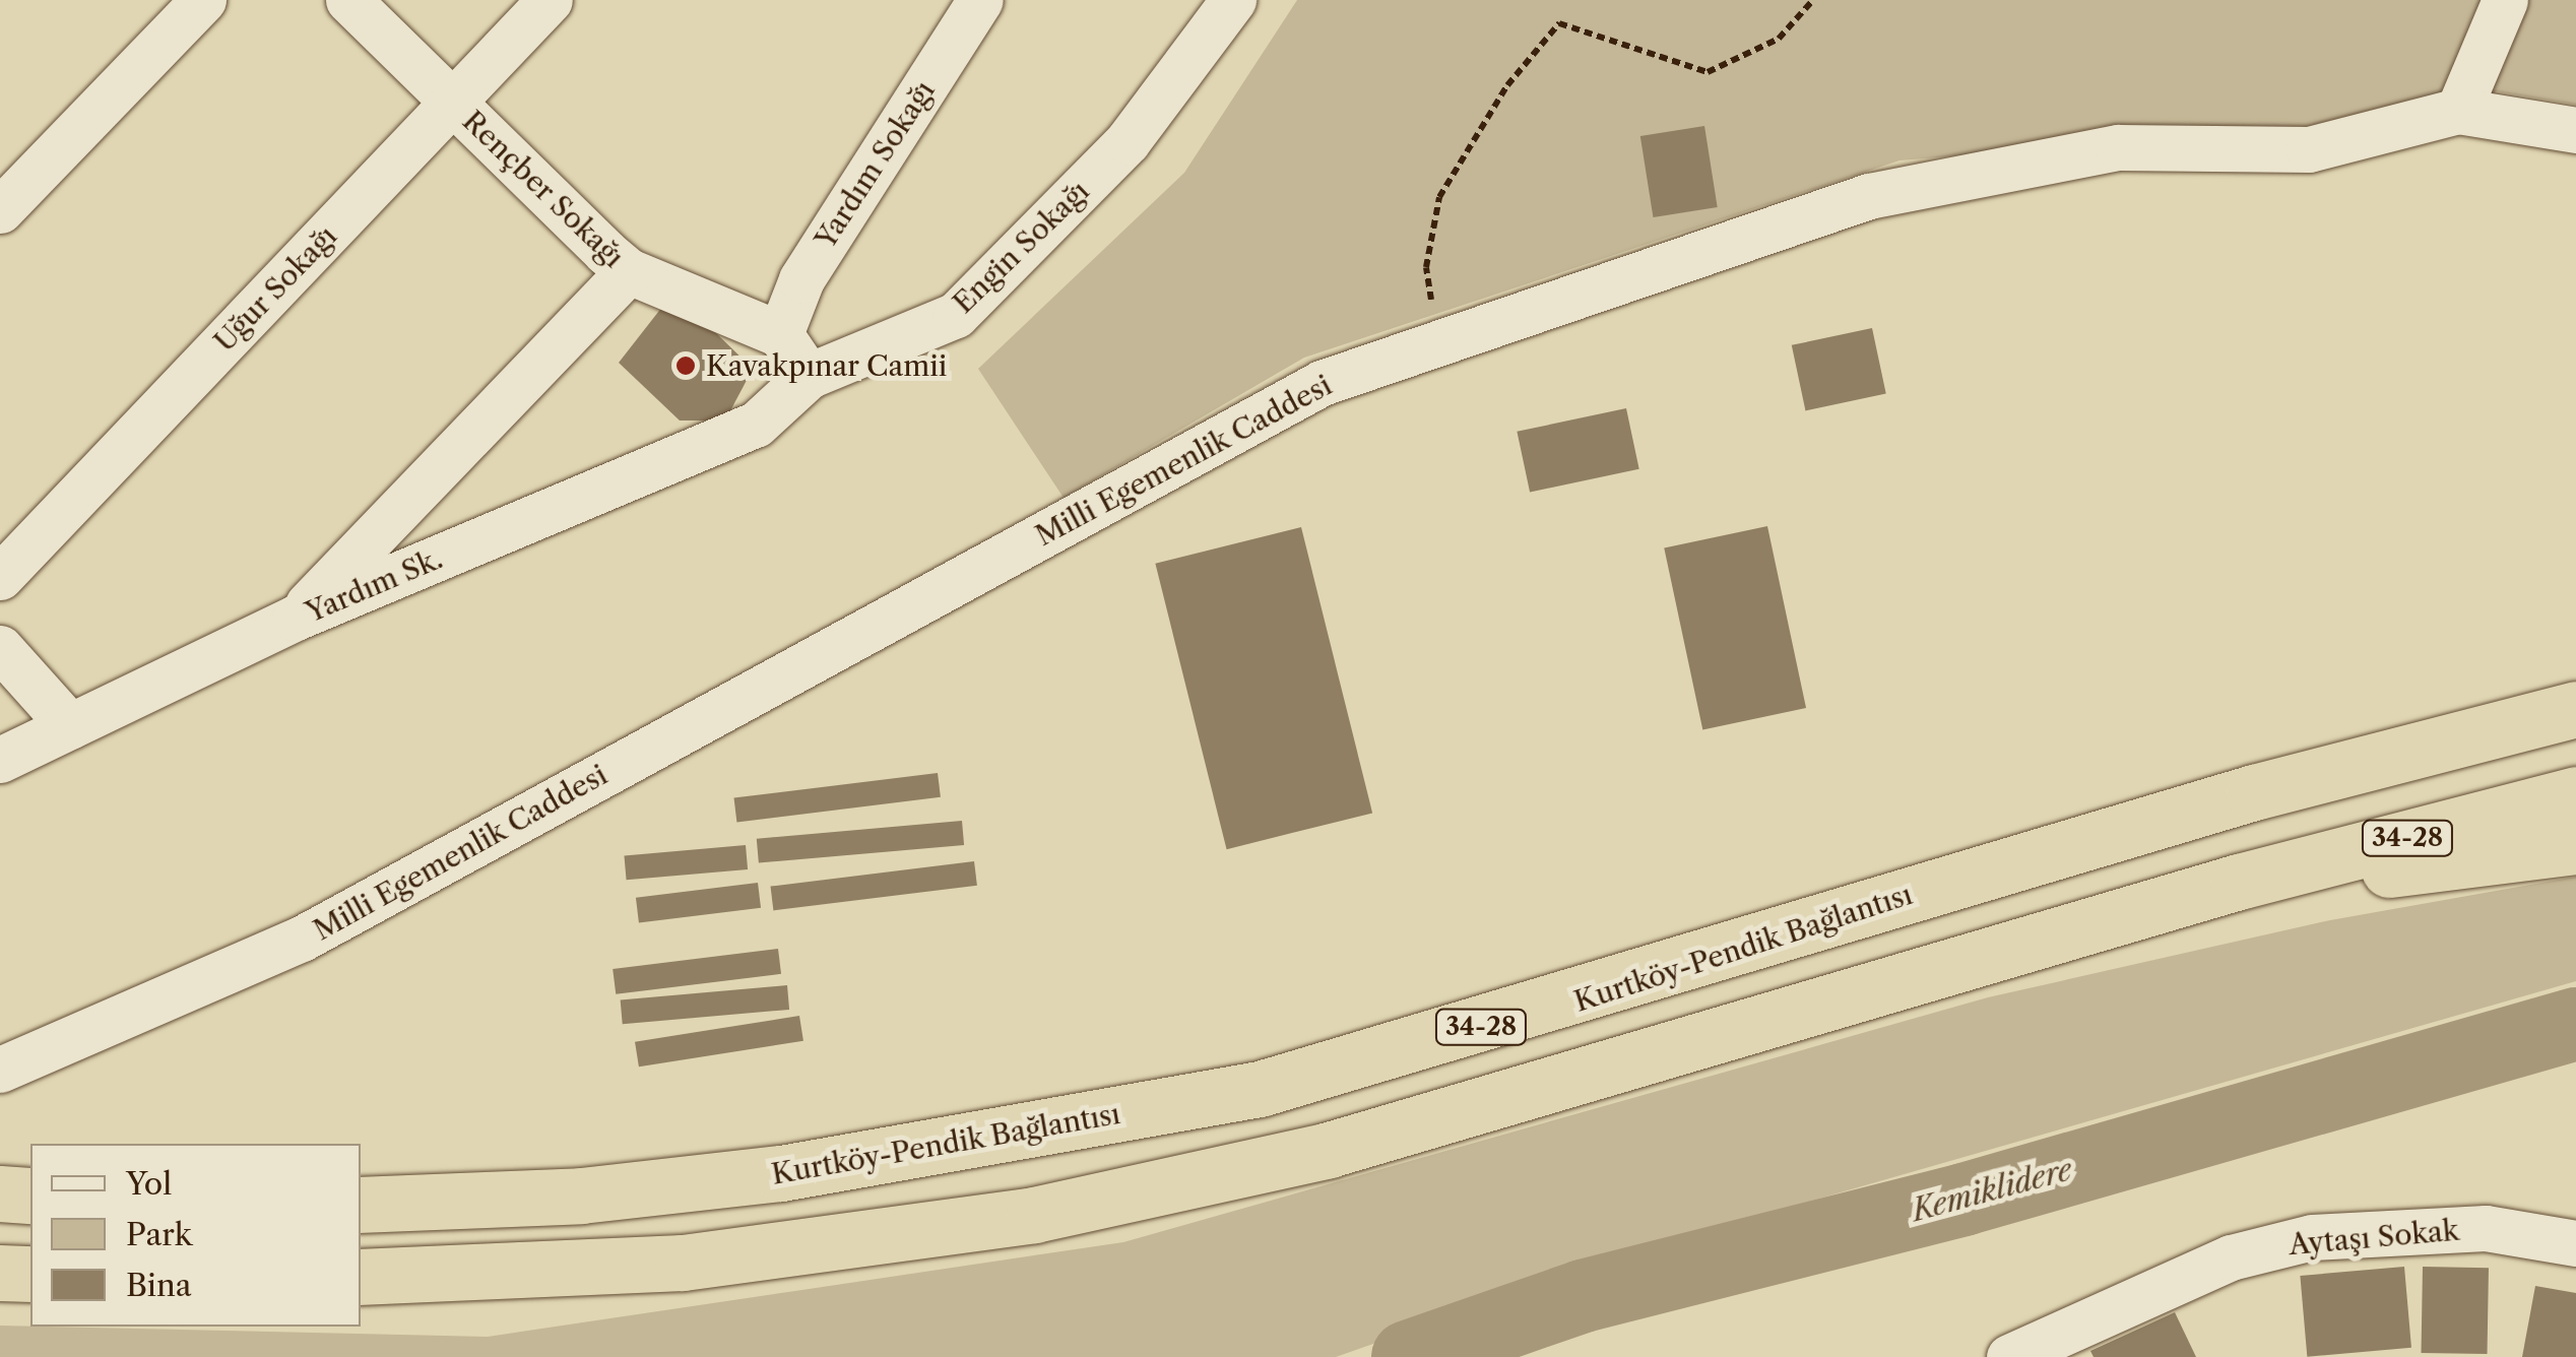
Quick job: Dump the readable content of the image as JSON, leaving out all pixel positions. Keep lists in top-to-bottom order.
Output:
{
  "streets": {
    "highway": ["34-28", "Kurtköy-Pendik Bağlantısı"],
    "street": [
      "Yardım Sokağı",
      "Rençber Sokağı",
      "Engin Sokağı",
      "Uğur Sokağı",
      "Milli Egemenlik Caddesi",
      "Yardım Sk.",
      "Aytaşı Sokak"
    ]
  },
  "crossings": [
    ["Yardım Sokağı", "Rençber Sokağı"],
    ["Rençber Sokağı", "Uğur Sokağı"],
    ["Engin Sokağı", "Yardım Sk."]
  ],
  "water": ["Kemiklidere"],
  "places": ["Kavakpınar Camii"],
  "legend": ["Yol", "Park", "Bina"]
}
